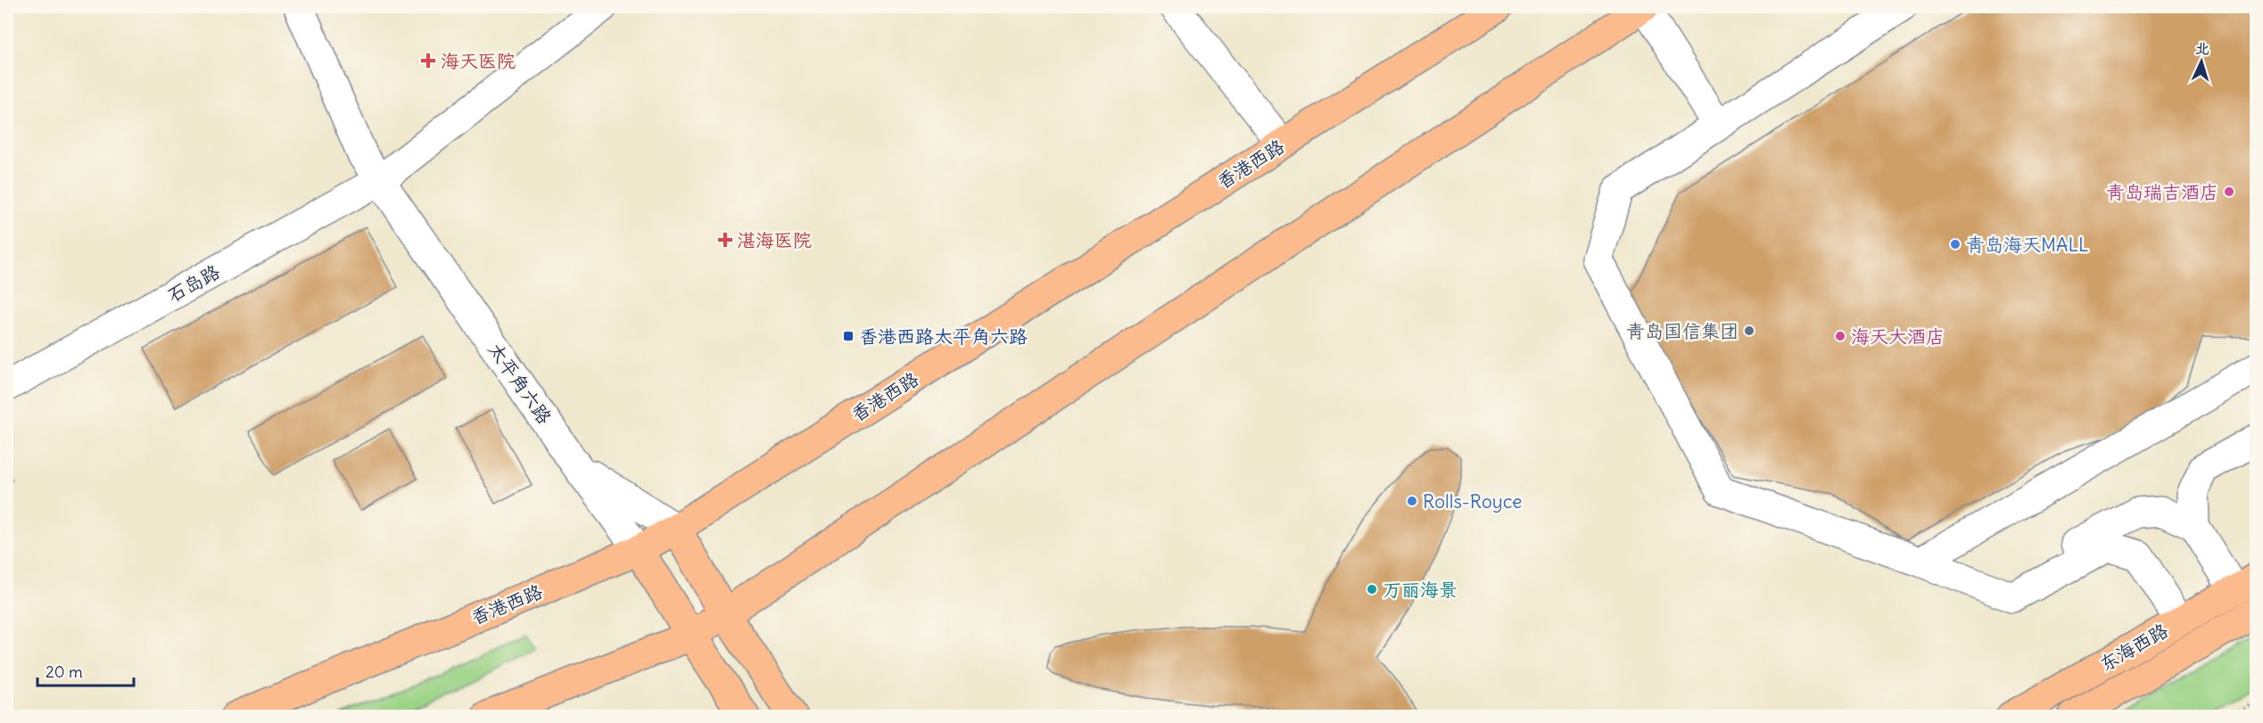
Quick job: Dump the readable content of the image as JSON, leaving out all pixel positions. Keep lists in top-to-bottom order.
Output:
{
  "streets": {
    "main road": ["香港西路", "太平角六路", "东海西路"],
    "street": ["石岛路"]
  },
  "crossings": [
    ["香港西路", "太平角六路"],
    ["石岛路", "太平角六路"]
  ],
  "places": {
    "health": ["海天医院", "湛海医院"],
    "other": [
      "青岛瑞吉酒店",
      "青岛海天MALL",
      "青岛国信集团",
      "海天大酒店",
      "Rolls-Royce",
      "万丽海景"
    ],
    "transit": ["香港西路太平角六路"]
  },
  "scale_bar": "20 m",
  "north": "top"
}
